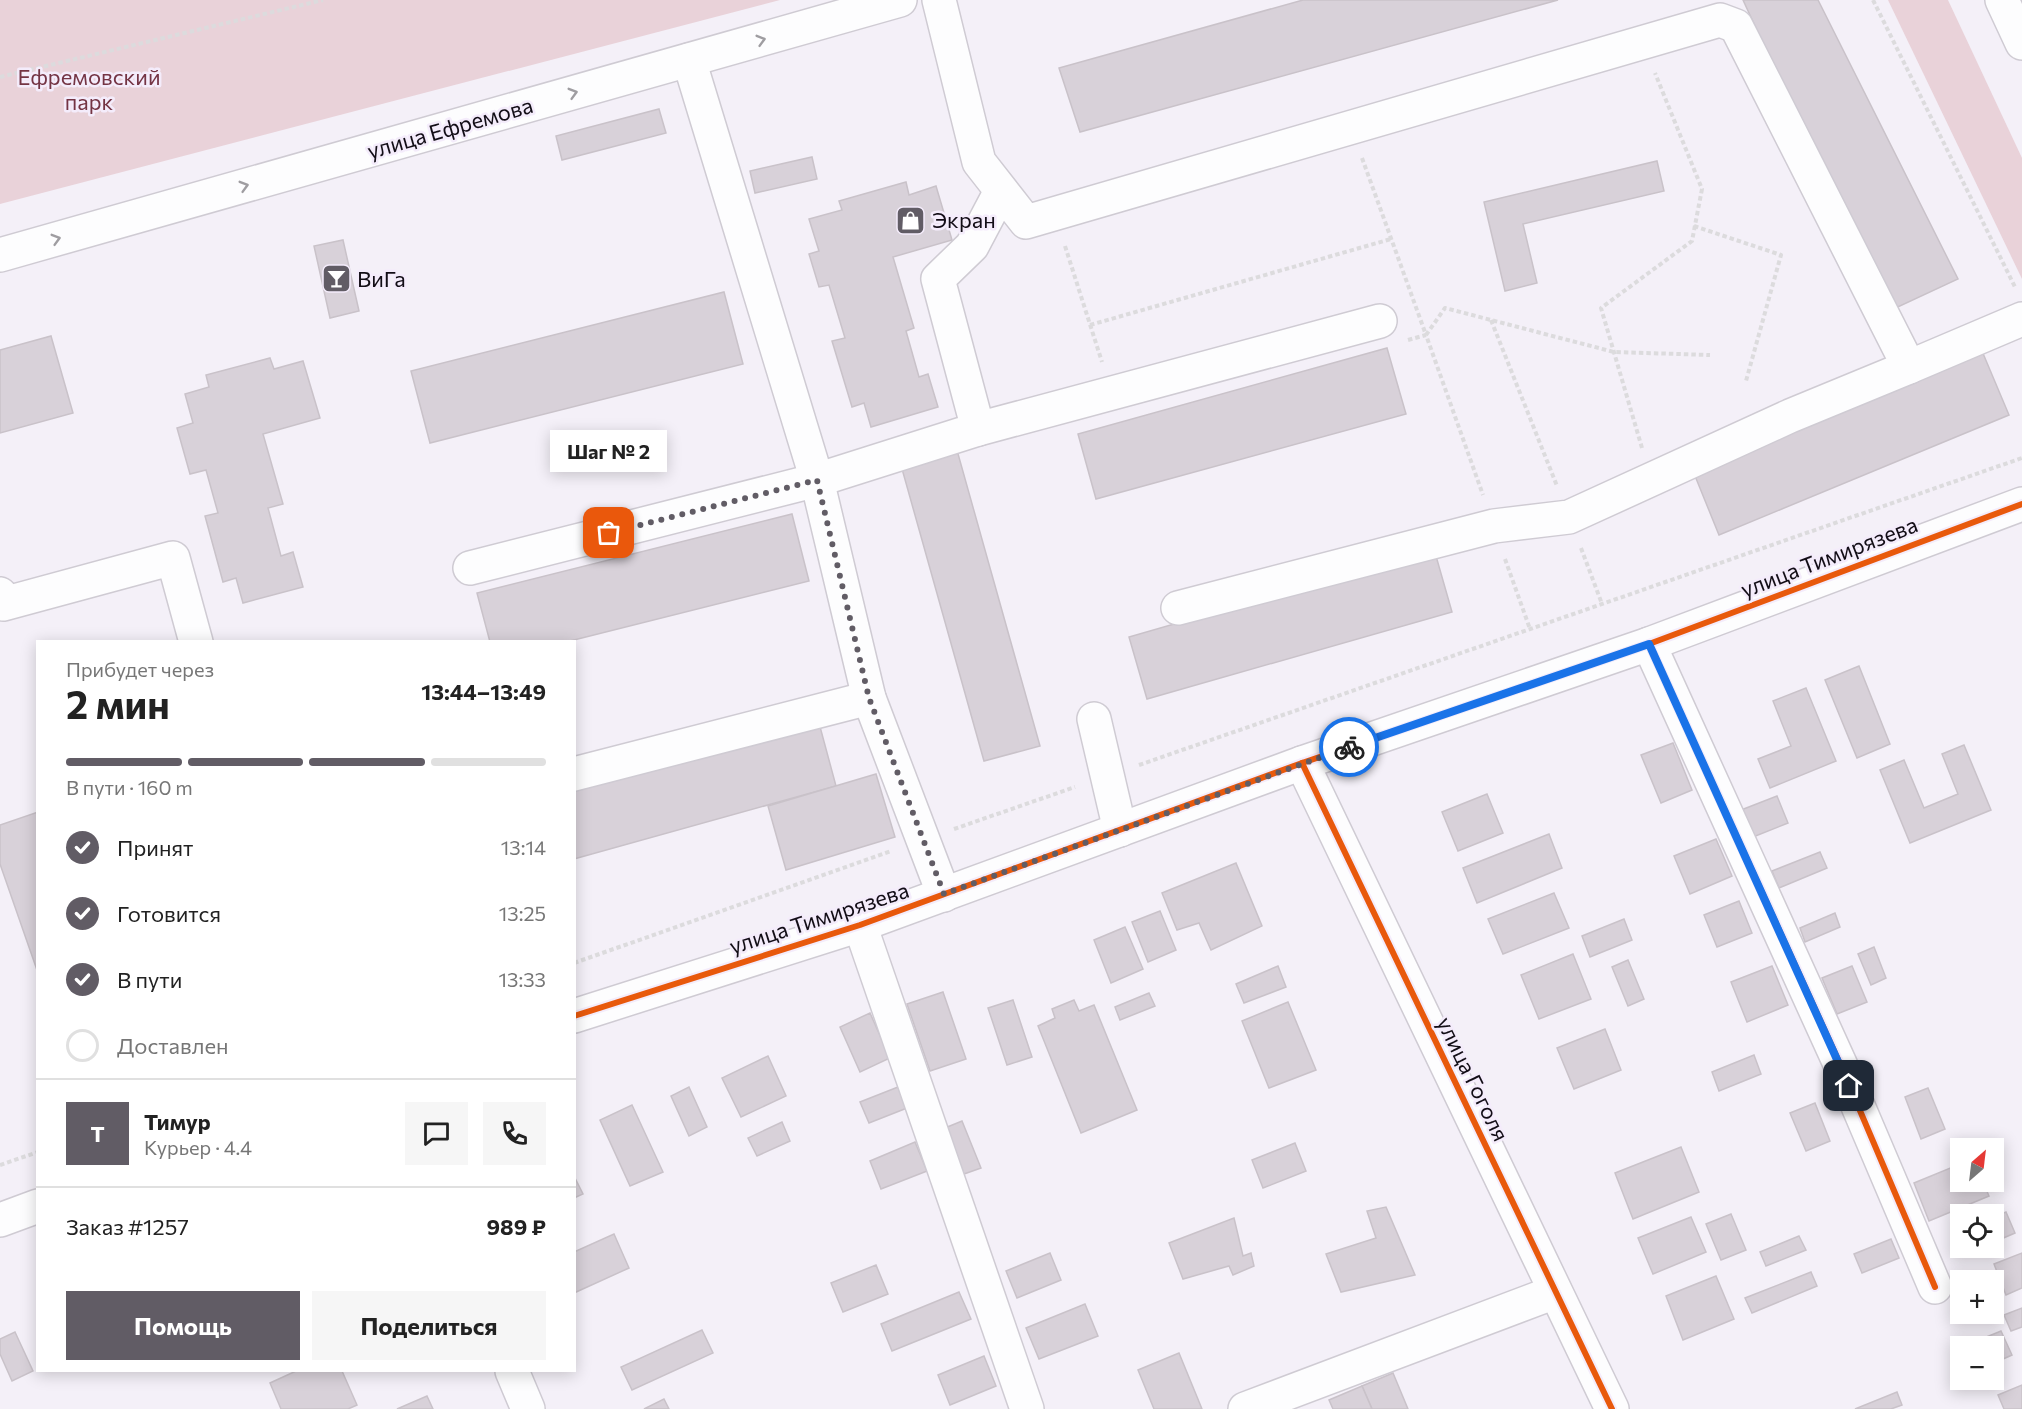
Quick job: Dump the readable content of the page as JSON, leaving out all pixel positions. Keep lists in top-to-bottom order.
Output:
{
  "streets": {
    "street": ["улица Ефремова", "улица Тимирязева", "улица Гоголя"]
  },
  "crossings": [
    ["улица Тимирязева", "улица Гоголя"]
  ],
  "one_way": ["улица Ефремова"],
  "parks": ["Ефремовский парк"],
  "places": {
    "shop": ["Экран"],
    "bar": ["ВиГа"],
    "other": ["Шаг № 2"]
  },
  "north": "top right",
  "page": {
    "bubble": "Шаг № 2",
    "heading": ["2 мин", "Прибудет через", "13:44–13:49"],
    "panel": [
      "Тимур",
      "Курьер · 4.4",
      "Заказ #1257",
      "989 ₽"
    ],
    "bar": "В пути · 160 m",
    "list": [
      ["Принят", "13:14"],
      ["Готовится", "13:25"],
      ["В пути", "13:33"],
      "Доставлен"
    ],
    "round": "Т",
    "map_buttons": ["+", "−"],
    "buttons": ["Помощь", "Поделиться"]
  }
}
